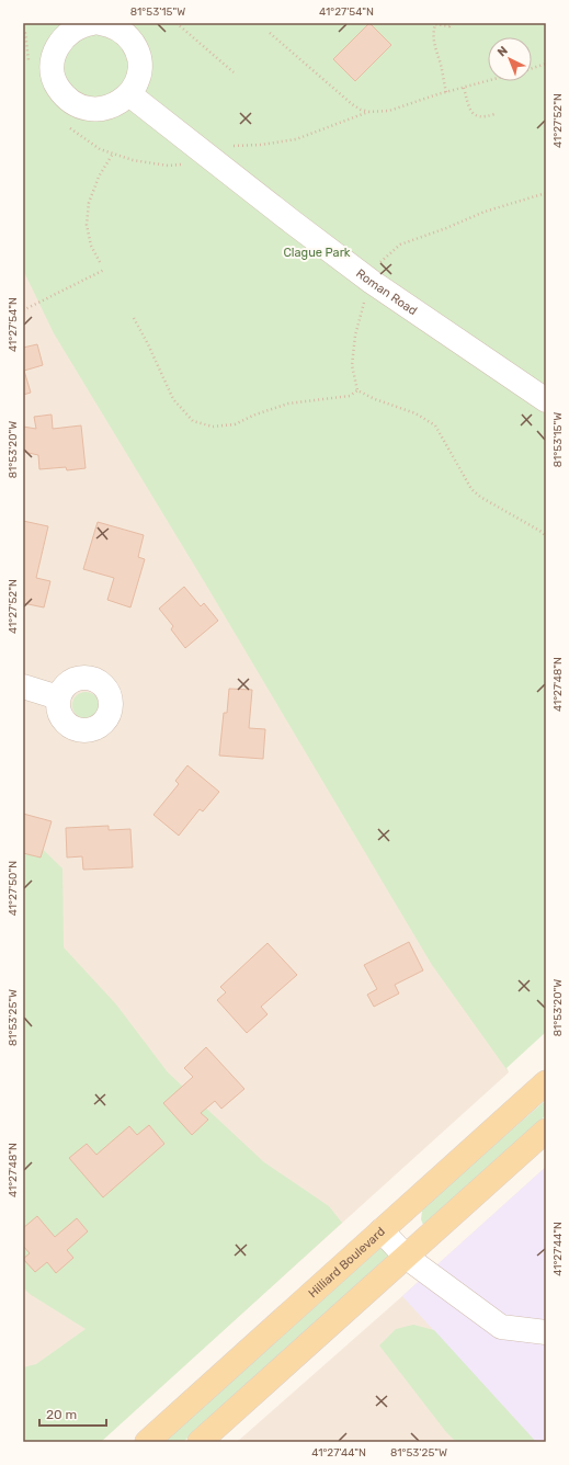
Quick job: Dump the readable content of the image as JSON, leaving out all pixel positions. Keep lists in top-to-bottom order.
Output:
{
  "streets": {
    "main road": ["Hilliard Boulevard"],
    "street": ["Roman Road"]
  },
  "parks": ["Clague Park"],
  "scale_bar": "20 m",
  "north": "top left",
  "coordinates": [
    "81°53'15\"W",
    "41°27'54\"N",
    "41°27'52\"N",
    "81°53'20\"W",
    "41°27'48\"N",
    "41°27'50\"N",
    "81°53'25\"W",
    "41°27'44\"N"
  ]
}
